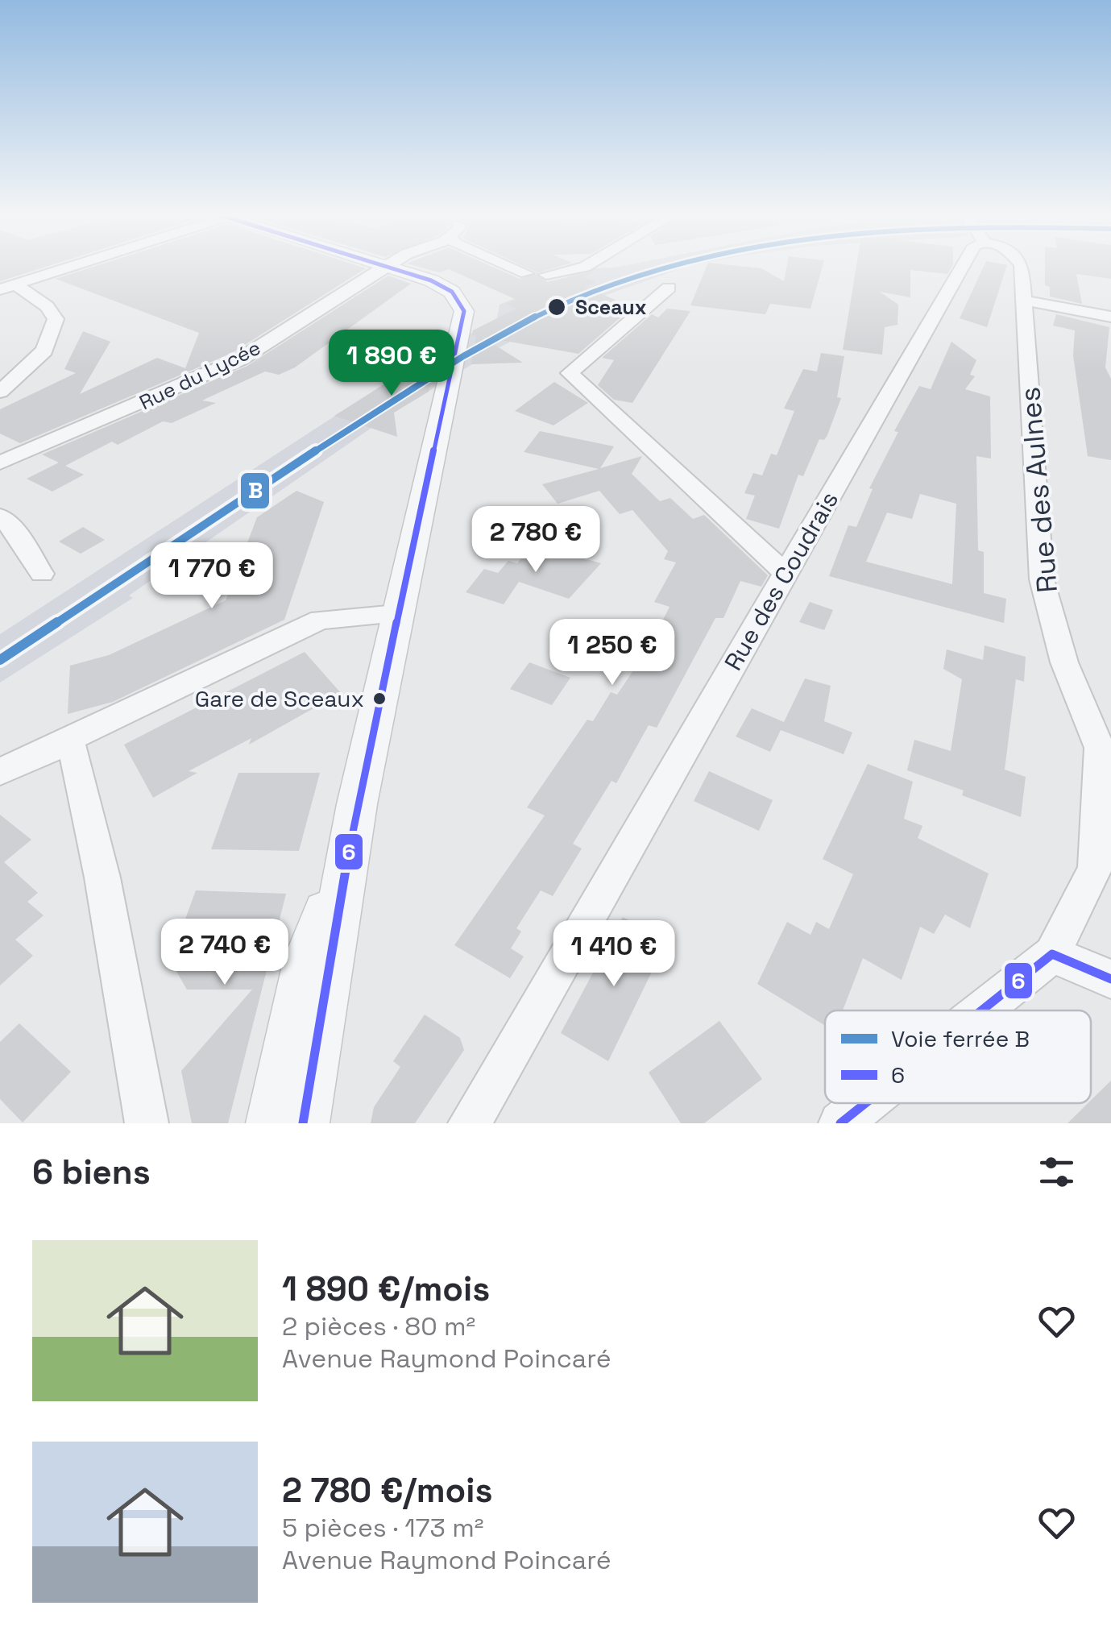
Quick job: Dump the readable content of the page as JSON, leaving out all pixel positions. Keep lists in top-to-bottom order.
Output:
{
  "streets": {
    "street": ["Rue du Lycée", "Rue des Aulnes", "Rue des Coudrais"]
  },
  "places": ["Sceaux", "Gare de Sceaux"],
  "lines": ["rail line B", "transit line 6"],
  "legend": ["Voie ferrée B", "6"],
  "page": {
    "price": [
      "1 890 €",
      "2 780 €",
      "1 770 €",
      "1 250 €",
      "2 740 €",
      "1 410 €"
    ],
    "heading": "6 biens",
    "list": [
      {
        "name": "1 890 €/mois",
        "note": "2 pièces · 80 m² · Avenue Raymond Poincaré"
      },
      {
        "name": "2 780 €/mois",
        "note": "5 pièces · 173 m² · Avenue Raymond Poincaré"
      }
    ]
  }
}
